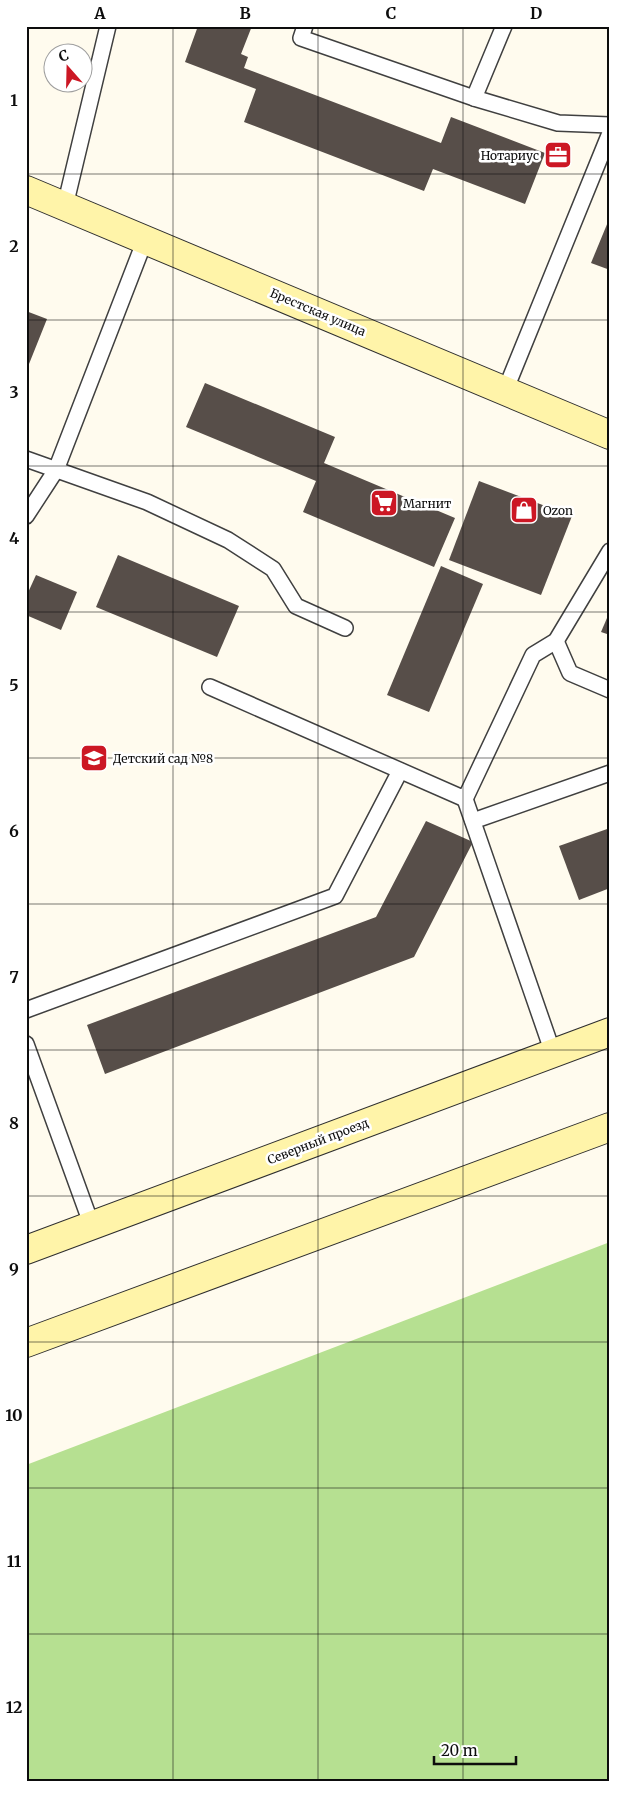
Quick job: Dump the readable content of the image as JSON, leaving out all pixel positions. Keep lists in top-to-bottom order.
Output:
{
  "streets": {
    "main road": ["Брестская улица", "Северный проезд"]
  },
  "places": {
    "office": ["Нотариус"],
    "supermarket": ["Магнит"],
    "shop": ["Ozon"],
    "school or university": ["Детский сад №8"]
  },
  "scale_bar": "20 m",
  "north": "top",
  "grid": {
    "columns": [
      "A",
      "B",
      "C",
      "D"
    ],
    "rows": [
      "1",
      "2",
      "3",
      "4",
      "5",
      "6",
      "7",
      "8",
      "9",
      "10",
      "11",
      "12"
    ]
  }
}
